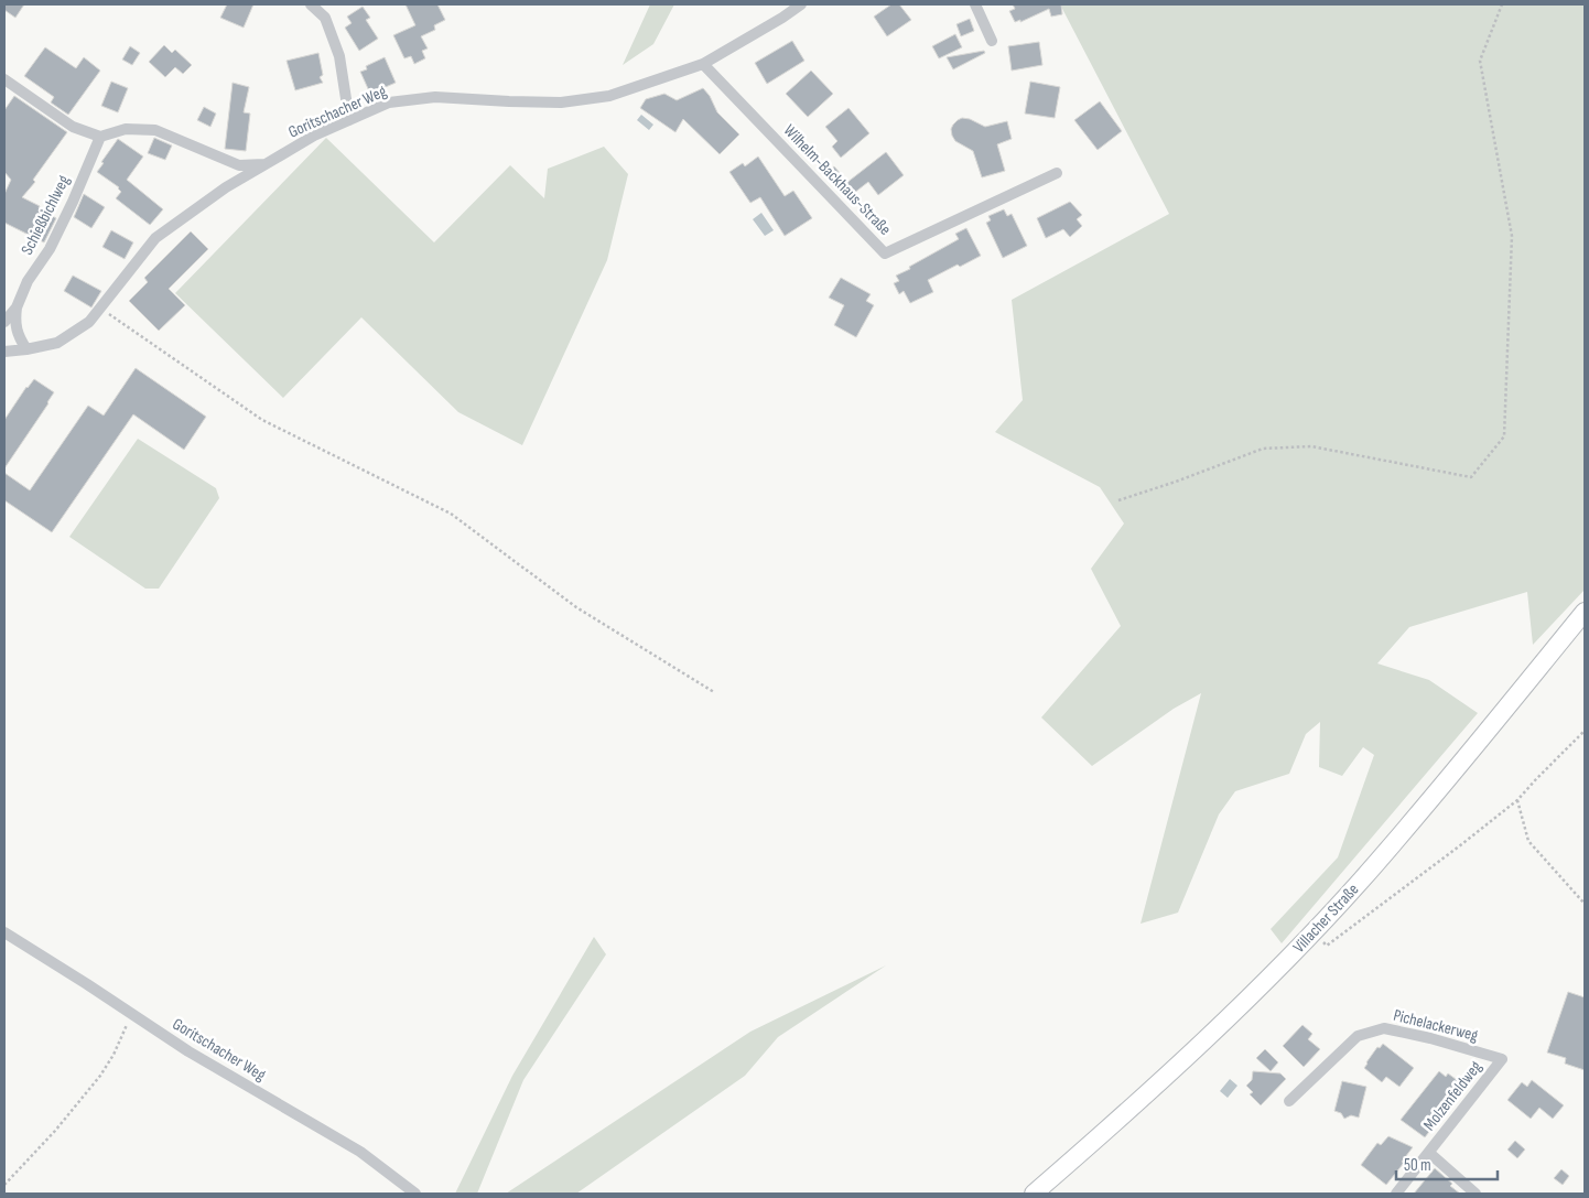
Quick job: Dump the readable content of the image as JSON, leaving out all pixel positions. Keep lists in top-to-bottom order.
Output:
{
  "streets": {
    "main road": ["Villacher Straße"],
    "street": [
      "Goritschacher Weg",
      "Wilhelm-Backhaus-Straße",
      "Schießbichlweg",
      "Pichelackerweg",
      "Molzenfeldweg"
    ]
  },
  "crossings": [
    ["Goritschacher Weg", "Wilhelm-Backhaus-Straße"],
    ["Goritschacher Weg", "Schießbichlweg"],
    ["Pichelackerweg", "Molzenfeldweg"]
  ],
  "scale_bar": "50 m"
}
